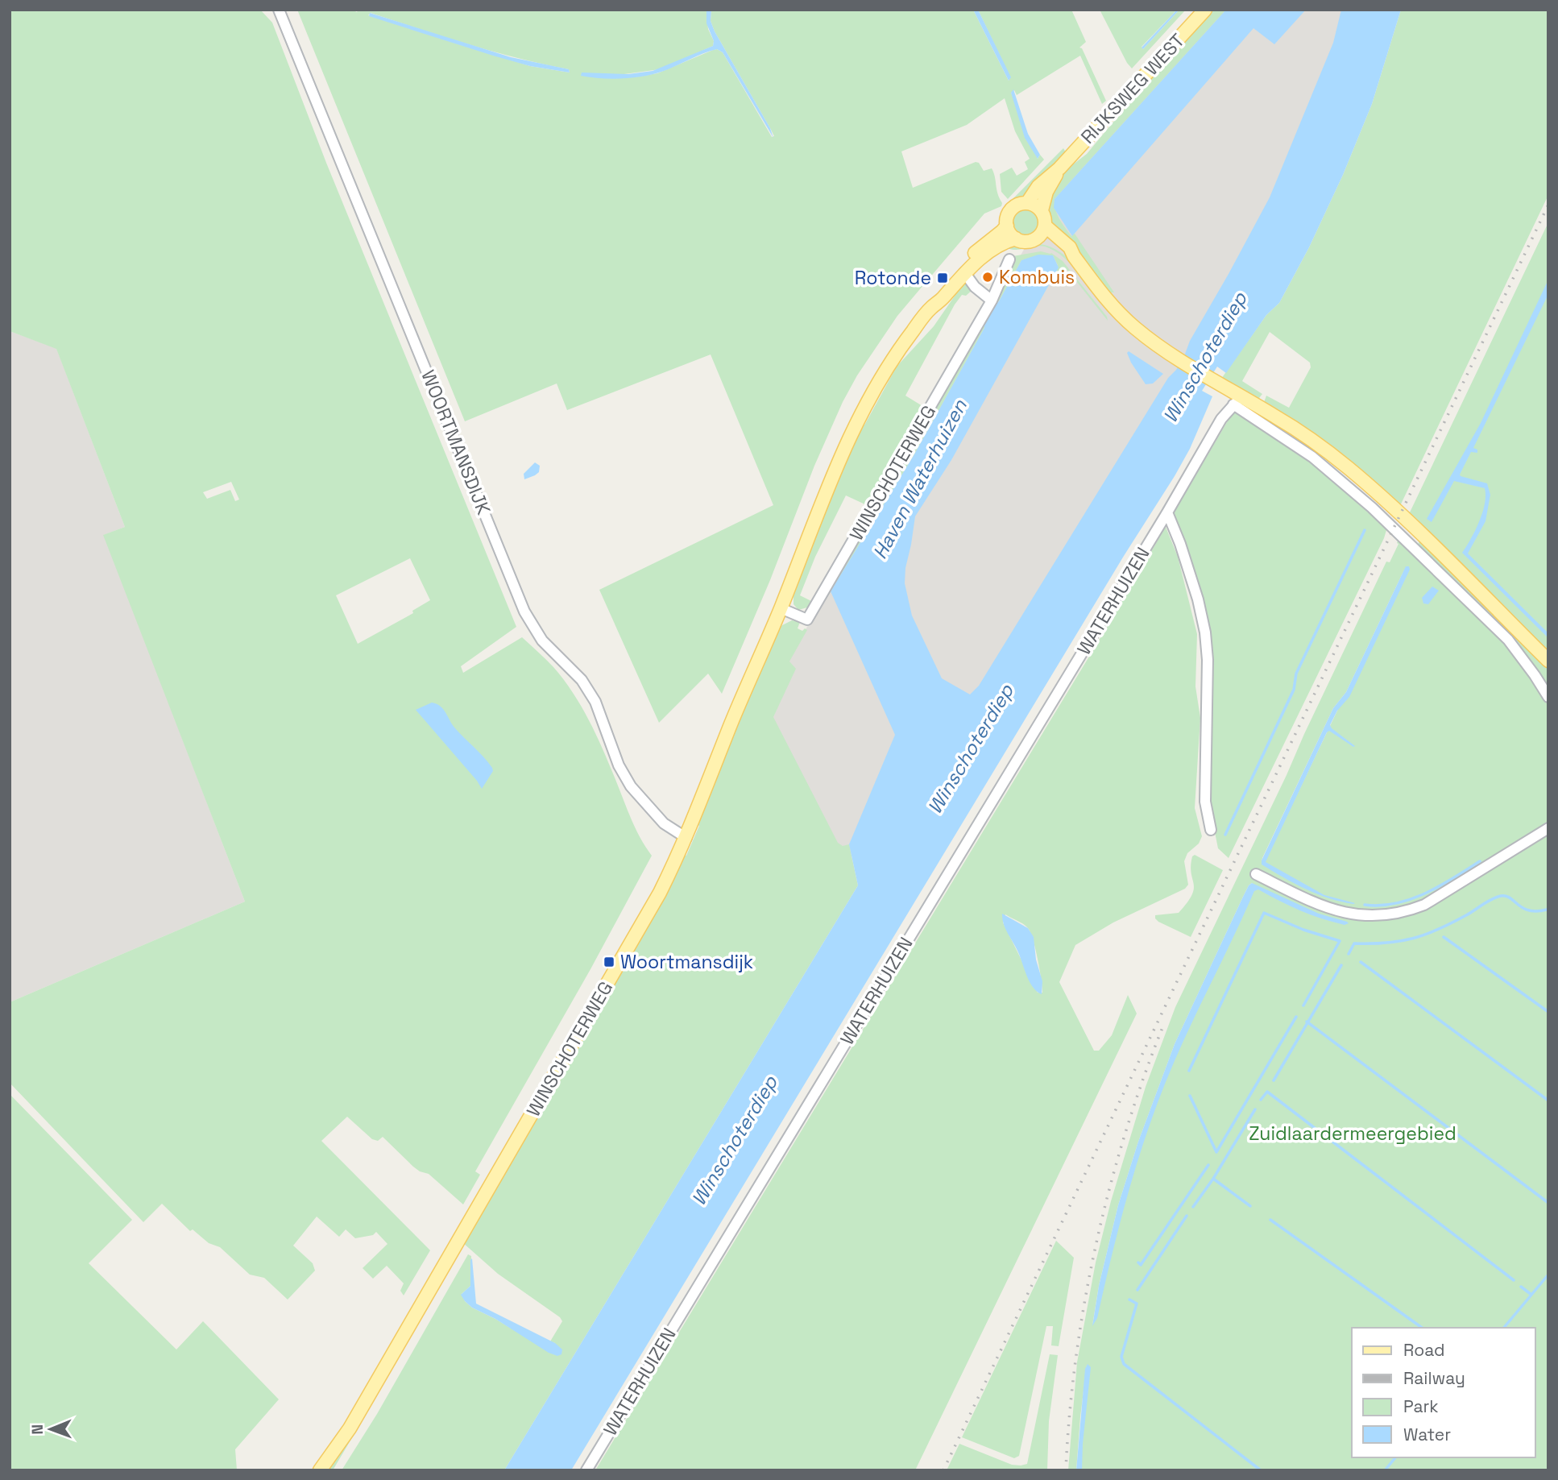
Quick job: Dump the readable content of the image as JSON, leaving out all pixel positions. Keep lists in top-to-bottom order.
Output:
{
  "streets": {
    "main road": ["RIJKSWEG WEST", "WINSCHOTERWEG"],
    "street": ["WOORTMANSDIJK", "WATERHUIZEN"]
  },
  "crossings": [
    ["RIJKSWEG WEST", "WINSCHOTERWEG"],
    ["WOORTMANSDIJK", "WINSCHOTERWEG"]
  ],
  "water": ["Winschoterdiep", "Haven Waterhuizen"],
  "parks": ["Zuidlaardermeergebied"],
  "places": {
    "other": ["Kombuis"],
    "transit": ["Rotonde", "Woortmansdijk"]
  },
  "legend": [
    "Road",
    "Railway",
    "Park",
    "Water"
  ],
  "north": "left"
}
